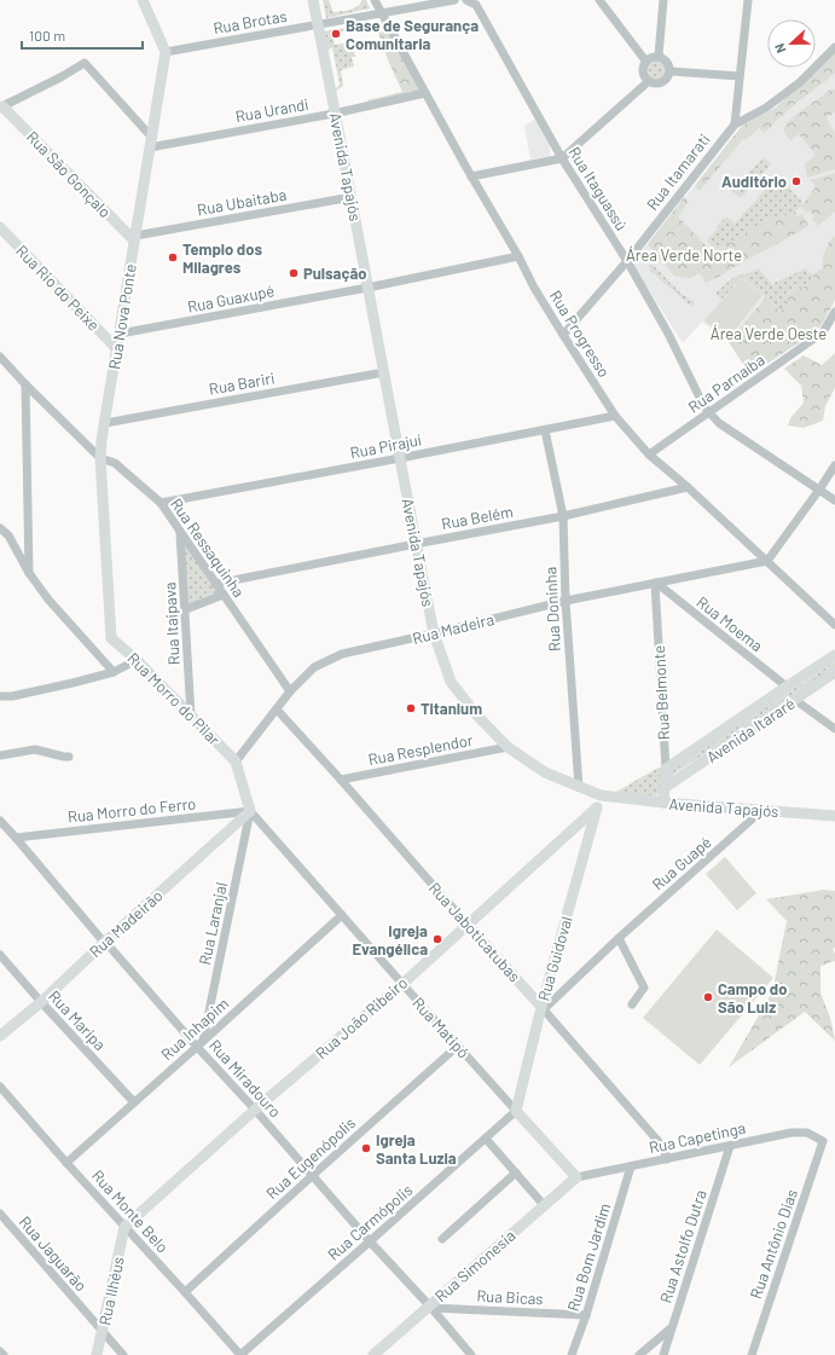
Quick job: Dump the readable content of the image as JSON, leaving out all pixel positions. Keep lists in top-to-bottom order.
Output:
{
  "streets": {
    "street": [
      "Rua Brotas",
      "Rua Urandi",
      "Avenida Tapajós",
      "Rua Itamarati",
      "Rua São Gonçalo",
      "Rua Itaguassú",
      "Rua Ubaitaba",
      "Rua Rio do Peixe",
      "Rua Guaxupé",
      "Rua Nova Ponte",
      "Rua Progresso",
      "Rua Bariri",
      "Rua Parnaíba",
      "Rua Pirajuí",
      "Rua Belém",
      "Rua Ressaquinha",
      "Rua Doninha",
      "Rua Itaipava",
      "Rua Moema",
      "Rua Madeira",
      "Rua Belmonte",
      "Rua Morro do Pilar",
      "Avenida Itararé",
      "Rua Resplendor",
      "Rua Morro do Ferro",
      "Rua Guapé",
      "Rua Madeirão",
      "Rua Laranjal",
      "Rua Jaboticatubas",
      "Rua Guidoval",
      "Rua João Ribeiro",
      "Rua Maripa",
      "Rua Matipó",
      "Rua Inhapim",
      "Rua Miradouro",
      "Rua Capetinga",
      "Rua Eugenópolis",
      "Rua Monte Belo",
      "Rua Carmópolis",
      "Rua Antônio Dias",
      "Rua Astolfo Dutra",
      "Rua Jaguarão",
      "Rua Bom Jardim",
      "Rua Simonesia",
      "Rua Ilhéus",
      "Rua Bicas"
    ]
  },
  "crossings": [
    ["Rua Brotas", "Avenida Tapajós"],
    ["Rua Brotas", "Rua Nova Ponte"],
    ["Rua Brotas", "Rua Progresso"],
    ["Rua Urandi", "Avenida Tapajós"],
    ["Rua Urandi", "Rua Nova Ponte"],
    ["Rua Urandi", "Rua Progresso"],
    ["Avenida Tapajós", "Rua Ubaitaba"],
    ["Avenida Tapajós", "Rua Guaxupé"],
    ["Avenida Tapajós", "Rua Bariri"],
    ["Avenida Tapajós", "Rua Pirajuí"],
    ["Avenida Tapajós", "Rua Belém"],
    ["Avenida Tapajós", "Rua Doninha"],
    ["Avenida Tapajós", "Rua Madeira"],
    ["Avenida Tapajós", "Rua Belmonte"],
    ["Avenida Tapajós", "Rua Resplendor"],
    ["Avenida Tapajós", "Rua Guapé"],
    ["Avenida Tapajós", "Rua Guidoval"],
    ["Rua Itamarati", "Rua Itaguassú"],
    ["Rua Itamarati", "Rua Progresso"],
    ["Rua São Gonçalo", "Rua Ubaitaba"],
    ["Rua São Gonçalo", "Rua Nova Ponte"],
    ["Rua Itaguassú", "Rua Parnaíba"],
    ["Rua Ubaitaba", "Rua Nova Ponte"],
    ["Rua Rio do Peixe", "Rua Nova Ponte"],
    ["Rua Guaxupé", "Rua Nova Ponte"],
    ["Rua Guaxupé", "Rua Progresso"],
    ["Rua Nova Ponte", "Rua Bariri"],
    ["Rua Nova Ponte", "Rua Ressaquinha"],
    ["Rua Nova Ponte", "Rua Morro do Pilar"],
    ["Rua Progresso", "Rua Parnaíba"],
    ["Rua Progresso", "Rua Pirajuí"],
    ["Rua Progresso", "Rua Belém"],
    ["Rua Progresso", "Rua Madeira"],
    ["Rua Pirajuí", "Rua Ressaquinha"],
    ["Rua Pirajuí", "Rua Doninha"],
    ["Rua Belém", "Rua Ressaquinha"],
    ["Rua Belém", "Rua Doninha"],
    ["Rua Ressaquinha", "Rua Itaipava"],
    ["Rua Ressaquinha", "Rua Madeira"],
    ["Rua Doninha", "Rua Madeira"],
    ["Rua Itaipava", "Rua Morro do Pilar"],
    ["Rua Moema", "Rua Madeira"],
    ["Rua Moema", "Rua Belmonte"],
    ["Rua Moema", "Avenida Itararé"],
    ["Rua Madeira", "Rua Belmonte"],
    ["Rua Madeira", "Rua Morro do Pilar"],
    ["Rua Madeira", "Rua Jaboticatubas"],
    ["Rua Belmonte", "Avenida Itararé"],
    ["Rua Resplendor", "Rua Jaboticatubas"],
    ["Rua Morro do Ferro", "Rua Madeirão"],
    ["Rua Morro do Ferro", "Rua Laranjal"],
    ["Rua Morro do Ferro", "Rua Matipó"],
    ["Rua Morro do Ferro", "Rua Miradouro"],
    ["Rua Guapé", "Rua Jaboticatubas"],
    ["Rua Guapé", "Rua Guidoval"],
    ["Rua Madeirão", "Rua Laranjal"],
    ["Rua Madeirão", "Rua Maripa"],
    ["Rua Madeirão", "Rua Matipó"],
    ["Rua Madeirão", "Rua Miradouro"],
    ["Rua Laranjal", "Rua Matipó"],
    ["Rua Laranjal", "Rua Inhapim"],
    ["Rua Laranjal", "Rua Miradouro"],
    ["Rua Jaboticatubas", "Rua Guidoval"],
    ["Rua Jaboticatubas", "Rua João Ribeiro"],
    ["Rua Jaboticatubas", "Rua Capetinga"],
    ["Rua Guidoval", "Rua João Ribeiro"],
    ["Rua Guidoval", "Rua Matipó"],
    ["Rua Guidoval", "Rua Carmópolis"],
    ["Rua João Ribeiro", "Rua Matipó"],
    ["Rua João Ribeiro", "Rua Miradouro"],
    ["Rua João Ribeiro", "Rua Monte Belo"],
    ["Rua João Ribeiro", "Rua Ilhéus"],
    ["Rua Maripa", "Rua Inhapim"],
    ["Rua Matipó", "Rua Inhapim"],
    ["Rua Matipó", "Rua Capetinga"],
    ["Rua Matipó", "Rua Eugenópolis"],
    ["Rua Matipó", "Rua Carmópolis"],
    ["Rua Matipó", "Rua Simonesia"],
    ["Rua Inhapim", "Rua Miradouro"],
    ["Rua Inhapim", "Rua Monte Belo"],
    ["Rua Miradouro", "Rua Eugenópolis"],
    ["Rua Miradouro", "Rua Carmópolis"],
    ["Rua Miradouro", "Rua Simonesia"],
    ["Rua Miradouro", "Rua Bicas"],
    ["Rua Capetinga", "Rua Antônio Dias"],
    ["Rua Capetinga", "Rua Astolfo Dutra"],
    ["Rua Capetinga", "Rua Bom Jardim"],
    ["Rua Capetinga", "Rua Simonesia"],
    ["Rua Eugenópolis", "Rua Monte Belo"],
    ["Rua Monte Belo", "Rua Carmópolis"],
    ["Rua Monte Belo", "Rua Ilhéus"],
    ["Rua Jaguarão", "Rua Ilhéus"],
    ["Rua Bom Jardim", "Rua Bicas"],
    ["Rua Simonesia", "Rua Bicas"]
  ],
  "parks": ["Área Verde Norte", "Área Verde Oeste"],
  "places": [
    "Base de Segurança Comunitaria",
    "Auditório",
    "Templo dos Milagres",
    "Pulsação",
    "Titanium",
    "Igreja Evangélica",
    "Campo do São Luiz",
    "Igreja Santa Luzia"
  ],
  "scale_bar": "100 m",
  "north": "left"
}
